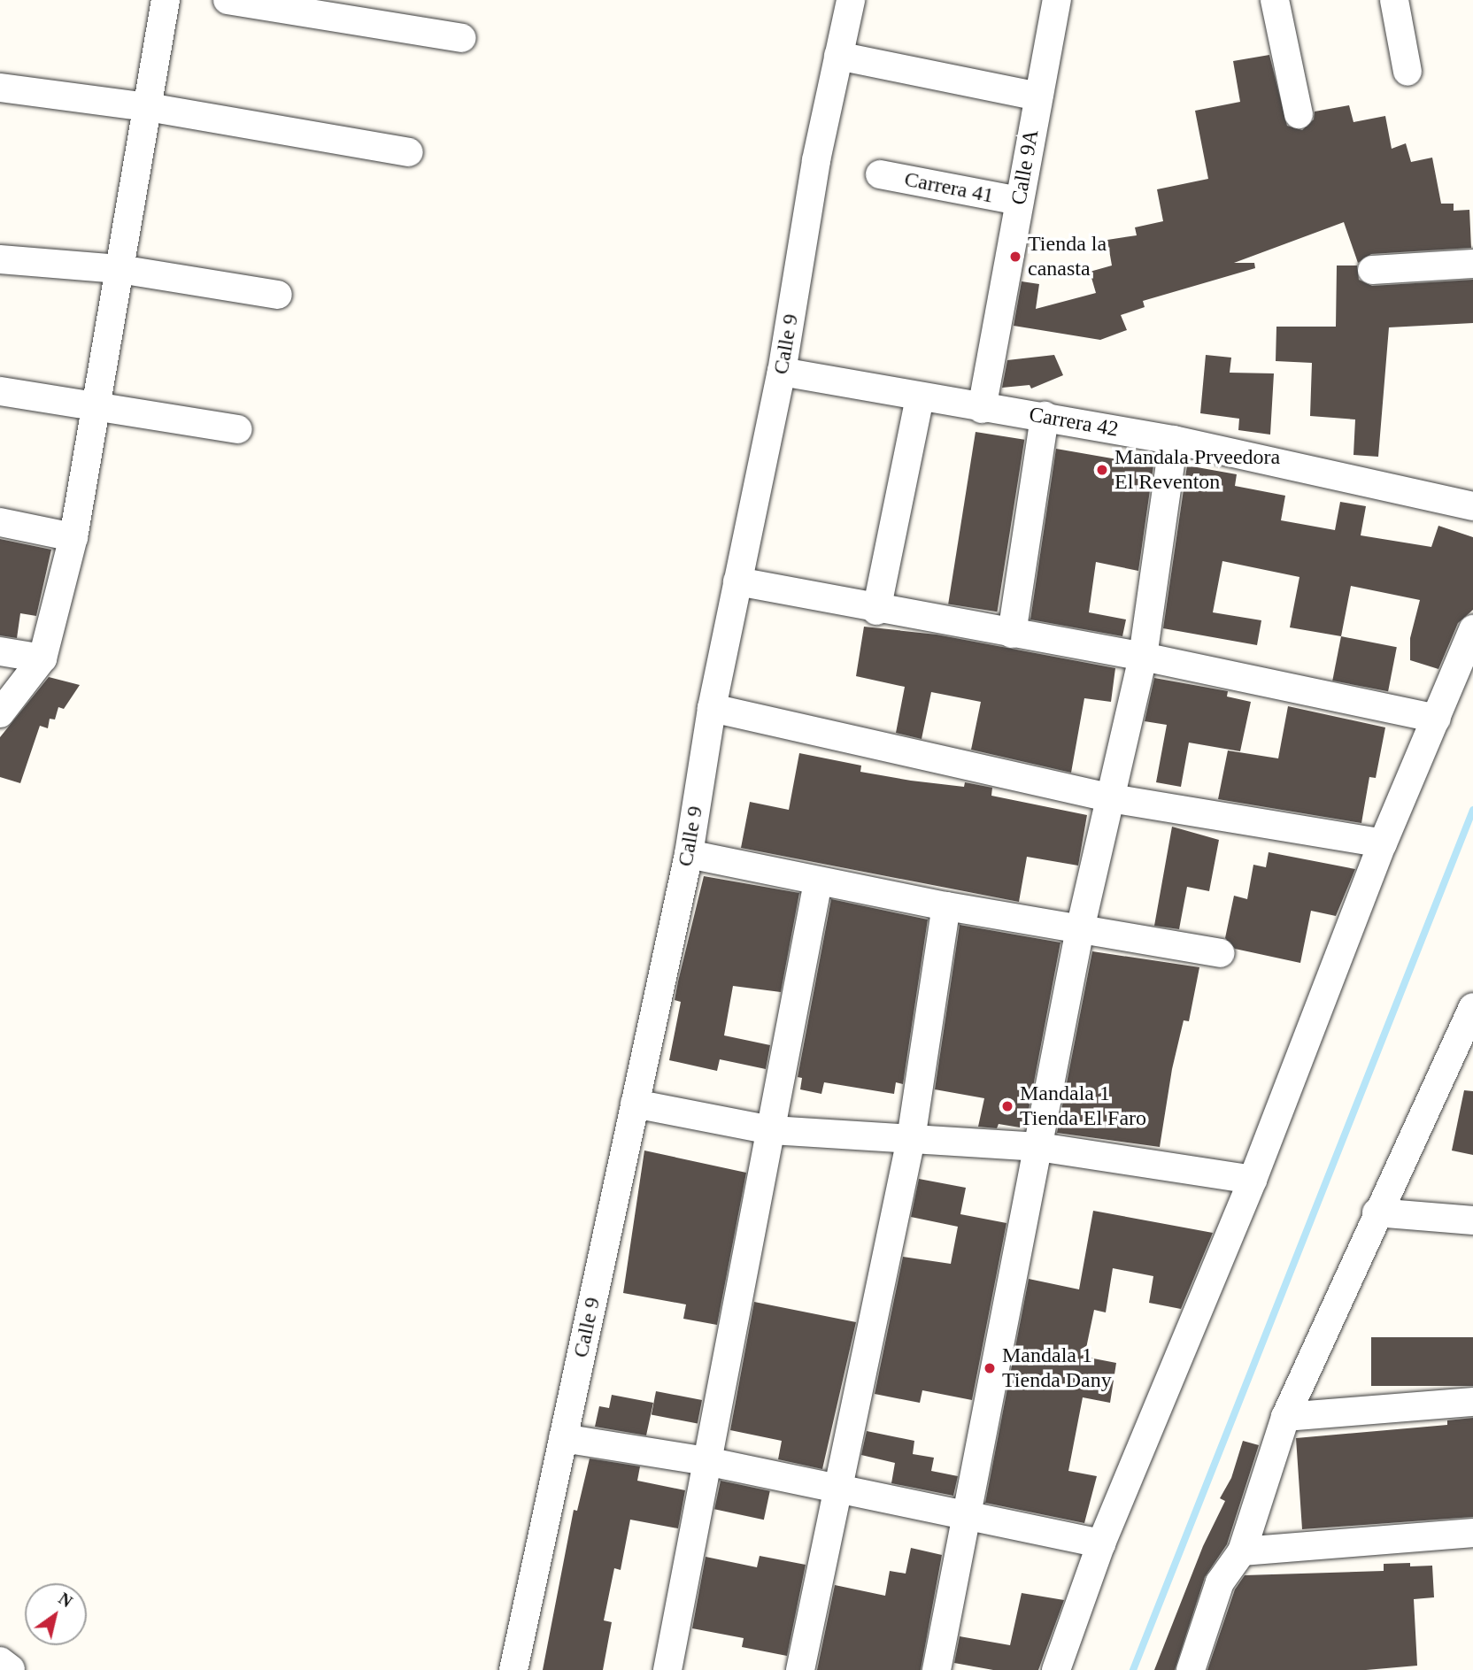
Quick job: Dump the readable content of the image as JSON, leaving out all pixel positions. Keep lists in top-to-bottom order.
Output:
{
  "streets": {
    "street": [
      "Calle 9A",
      "Carrera 41",
      "Calle 9",
      "Carrera 42"
    ]
  },
  "crossings": [
    ["Calle 9A", "Carrera 41"],
    ["Calle 9A", "Carrera 42"],
    ["Calle 9", "Carrera 42"]
  ],
  "places": [
    "Tienda la canasta",
    "Mandala Prveedora El Reventon",
    "Mandala 1 Tienda El Faro",
    "Mandala 1 Tienda Dany"
  ],
  "north": "top right"
}
